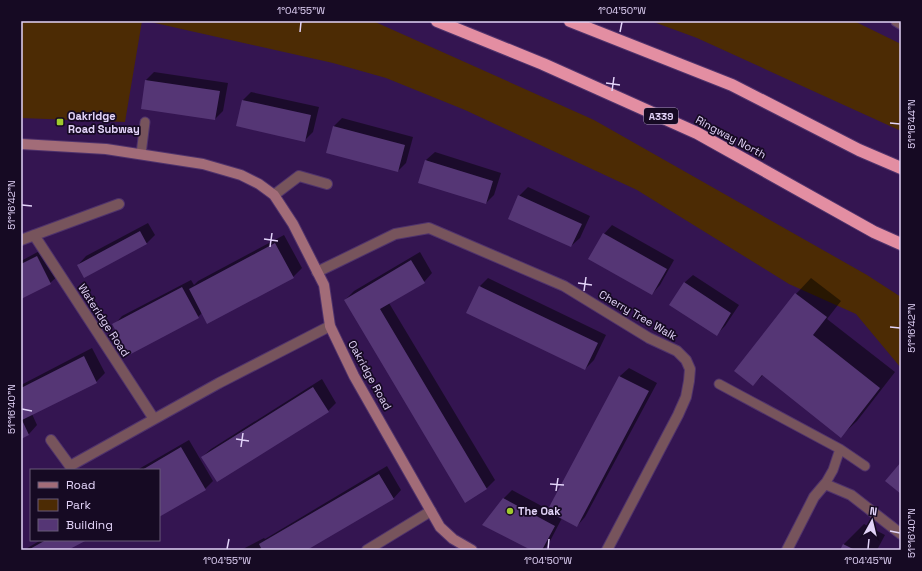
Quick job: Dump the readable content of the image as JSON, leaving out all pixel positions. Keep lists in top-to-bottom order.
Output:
{
  "streets": {
    "highway": ["A339", "Ringway North"],
    "street": ["Cherry Tree Walk", "Wateridge Road", "Oakridge Road"]
  },
  "crossings": [
    ["A339", "Ringway North"],
    ["Cherry Tree Walk", "Oakridge Road"]
  ],
  "places": {
    "transit": ["Oakridge Road Subway"],
    "other": ["The Oak"]
  },
  "legend": ["Road", "Park", "Building"],
  "north": "top",
  "coordinates": [
    "1°04'55\"W",
    "1°04'50\"W",
    "51°16'44\"N",
    "51°16'42\"N",
    "51°16'40\"N",
    "1°04'45\"W"
  ]
}
